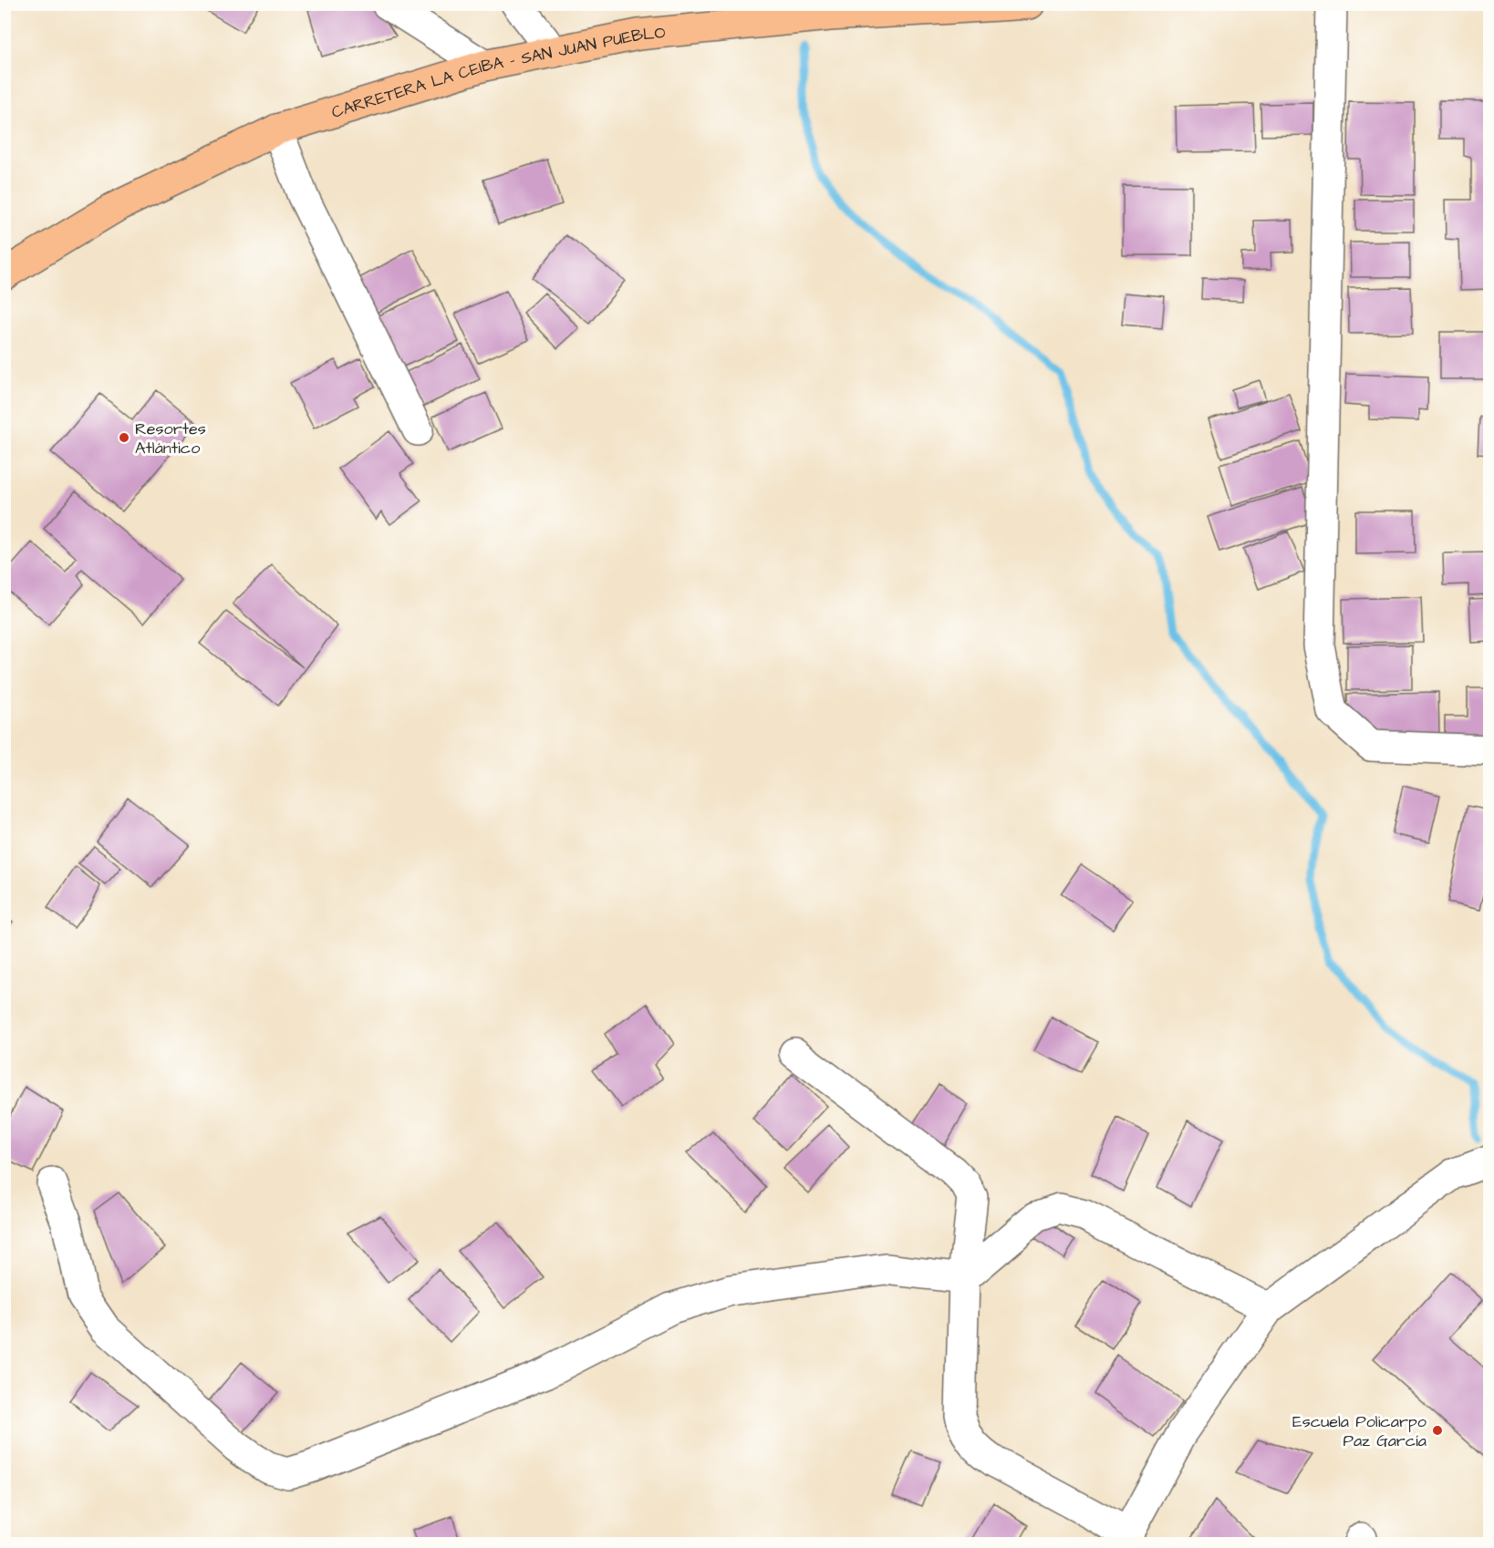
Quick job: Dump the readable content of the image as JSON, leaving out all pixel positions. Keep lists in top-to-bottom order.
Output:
{
  "streets": {
    "main road": ["CARRETERA LA CEIBA - SAN JUAN PUEBLO"]
  },
  "places": ["Resortes Atlántico", "Escuela Policarpo Paz García"]
}
